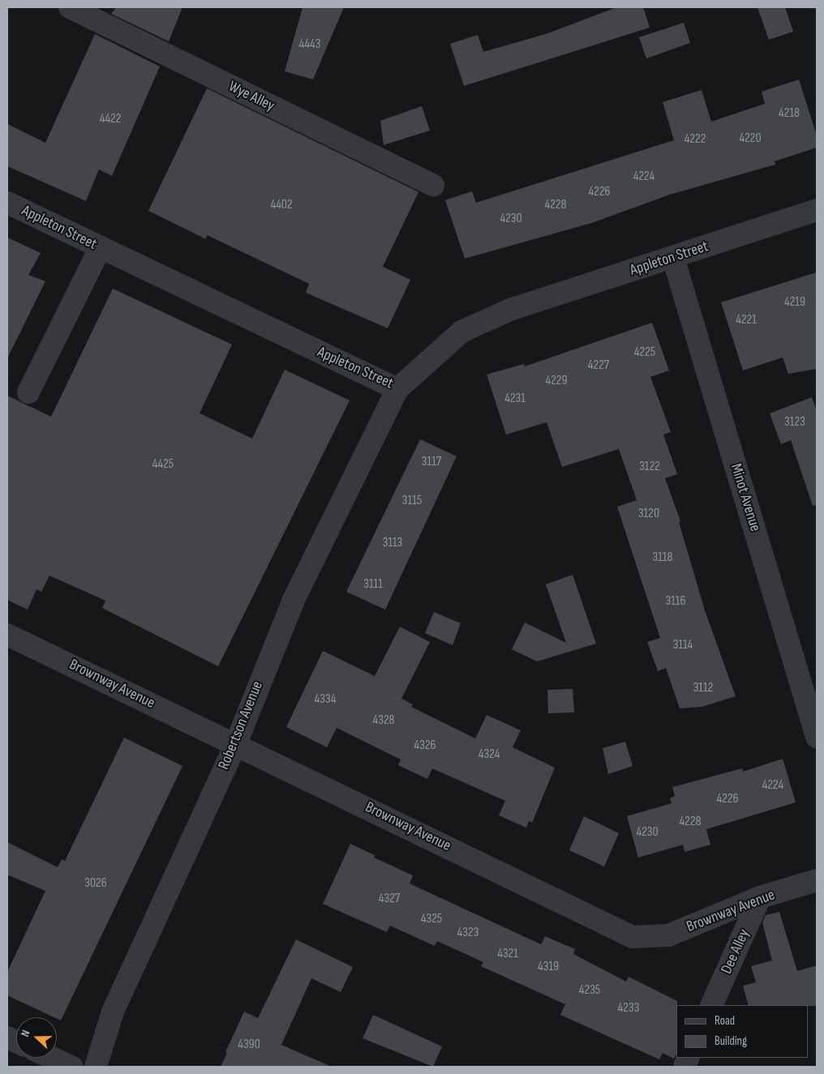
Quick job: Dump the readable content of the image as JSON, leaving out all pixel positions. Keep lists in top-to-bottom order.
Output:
{
  "streets": {
    "street": [
      "Wye Alley",
      "Appleton Street",
      "Minot Avenue",
      "Brownway Avenue",
      "Robertson Avenue",
      "Dee Alley"
    ]
  },
  "crossings": [
    ["Appleton Street", "Minot Avenue"],
    ["Appleton Street", "Robertson Avenue"],
    ["Brownway Avenue", "Robertson Avenue"],
    ["Brownway Avenue", "Dee Alley"]
  ],
  "house_numbers": [
    "4443",
    "4218",
    "4422",
    "4220",
    "4222",
    "4224",
    "4226",
    "4402",
    "4228",
    "4230",
    "4219",
    "4221",
    "4225",
    "4227",
    "4229",
    "4231",
    "3123",
    "3117",
    "4425",
    "3122",
    "3115",
    "3120",
    "3113",
    "3118",
    "3111",
    "3116",
    "3114",
    "3112",
    "4334",
    "4328",
    "4326",
    "4324",
    "4224",
    "4226",
    "4228",
    "4230",
    "3026",
    "4327",
    "4325",
    "4323",
    "4321",
    "4319",
    "4235",
    "4233",
    "4390"
  ],
  "legend": ["Road", "Building"],
  "north": "left"
}
